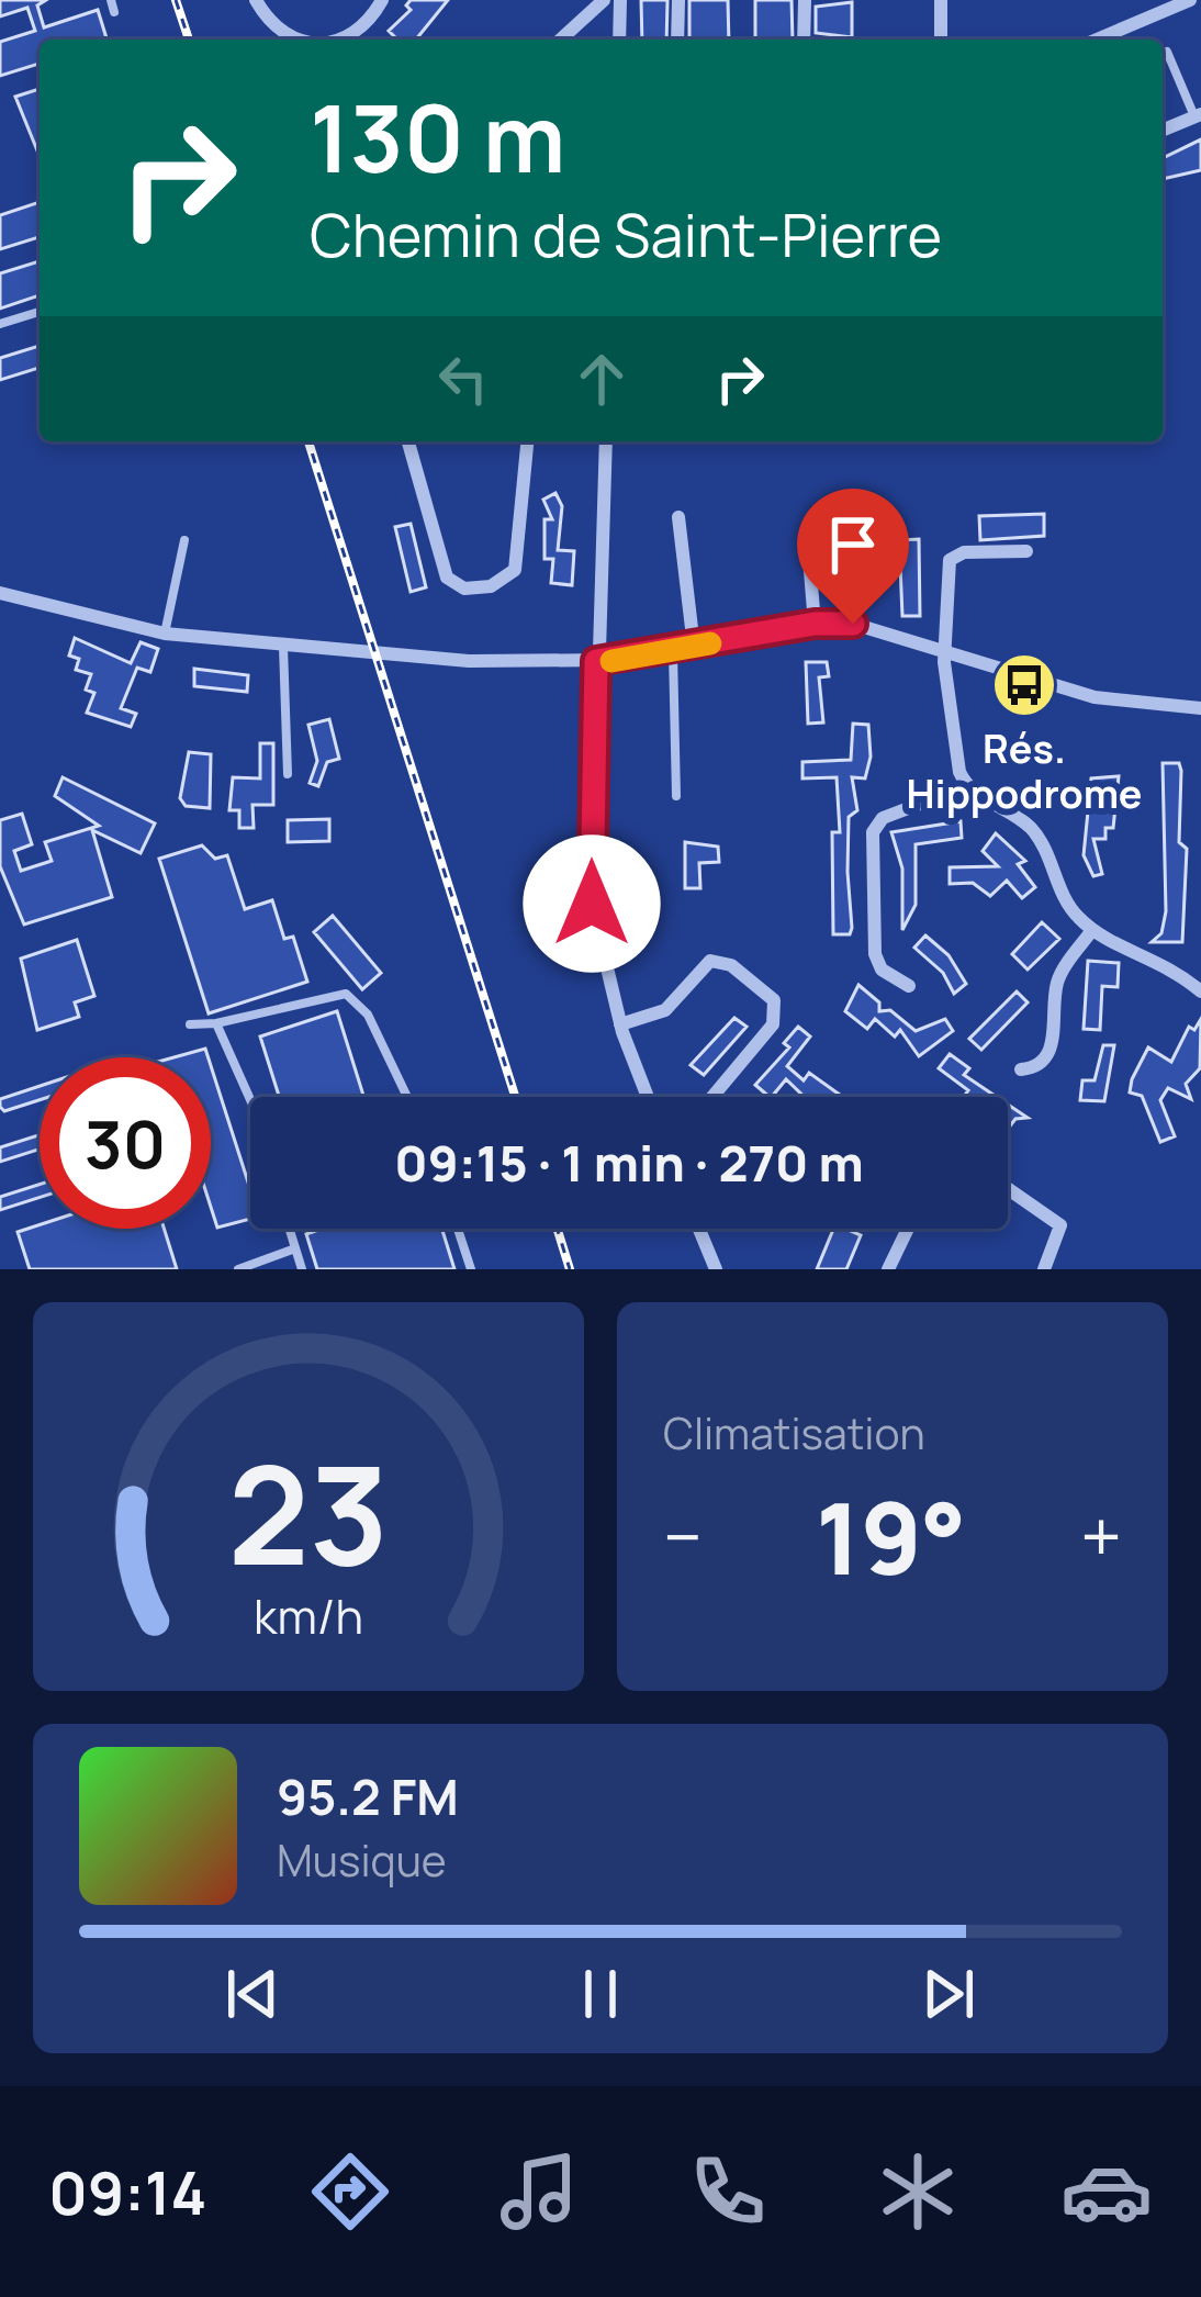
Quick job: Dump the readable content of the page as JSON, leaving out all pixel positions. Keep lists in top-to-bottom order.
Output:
{
  "places": {
    "bus stop": ["Rés. Hippodrome"]
  },
  "page": {
    "turn": ["130 m", "Chemin de Saint-Pierre"],
    "limit": "30",
    "trip": "09:15 · 1 min · 270 m",
    "tile": "Climatisation",
    "heat": ["−", "19°", "+"],
    "song": ["95.2 FM", "Musique"],
    "tabs": "09:14",
    "gauge": ["23", "km/h"]
  }
}
